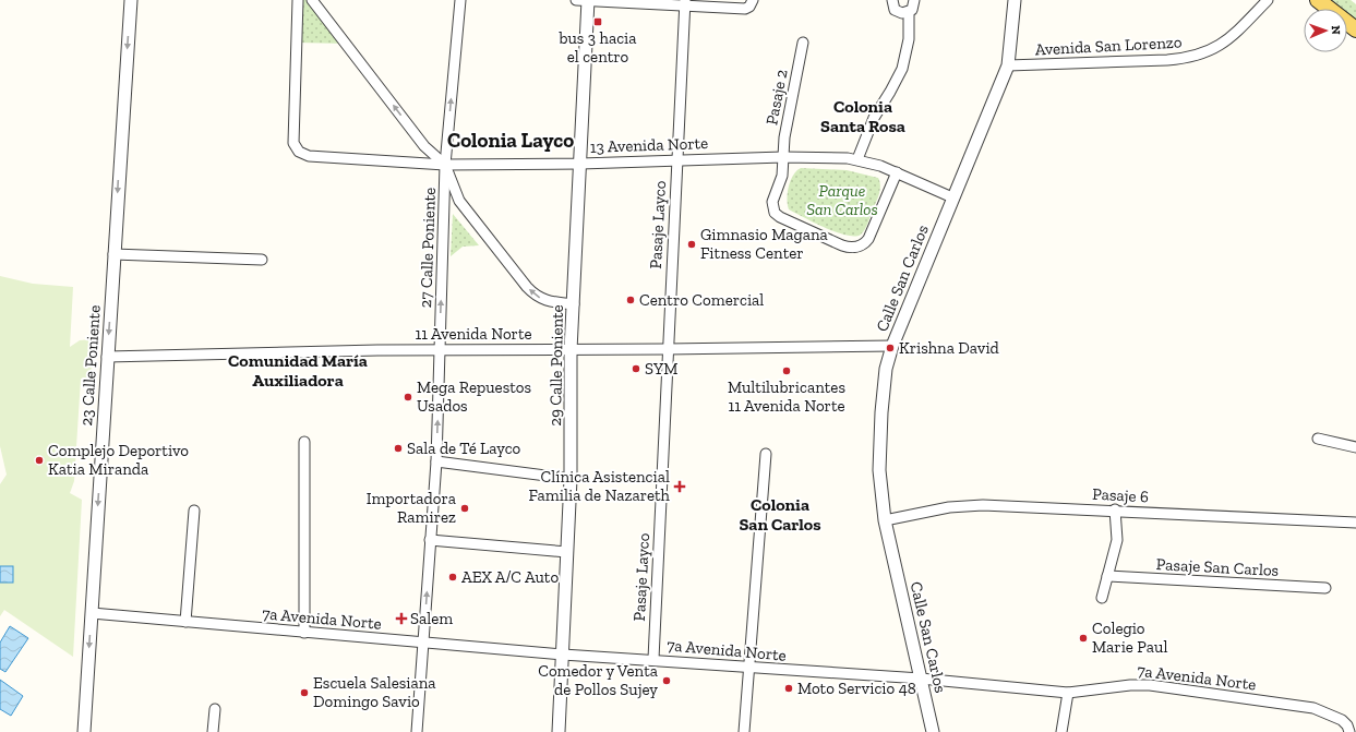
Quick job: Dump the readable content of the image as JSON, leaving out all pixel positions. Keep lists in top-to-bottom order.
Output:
{
  "streets": {
    "street": [
      "Avenida San Lorenzo",
      "Pasaje 2",
      "13 Avenida Norte",
      "Pasaje Layco",
      "27 Calle Poniente",
      "Calle San Carlos",
      "11 Avenida Norte",
      "23 Calle Poniente",
      "29 Calle Poniente",
      "Pasaje 6",
      "Pasaje San Carlos",
      "7a Avenida Norte"
    ]
  },
  "crossings": [
    ["Avenida San Lorenzo", "Calle San Carlos"],
    ["Pasaje 2", "13 Avenida Norte"],
    ["13 Avenida Norte", "Pasaje Layco"],
    ["13 Avenida Norte", "27 Calle Poniente"],
    ["13 Avenida Norte", "Calle San Carlos"],
    ["13 Avenida Norte", "29 Calle Poniente"],
    ["Pasaje Layco", "11 Avenida Norte"],
    ["Pasaje Layco", "7a Avenida Norte"],
    ["27 Calle Poniente", "11 Avenida Norte"],
    ["27 Calle Poniente", "7a Avenida Norte"],
    ["Calle San Carlos", "11 Avenida Norte"],
    ["Calle San Carlos", "Pasaje 6"],
    ["Calle San Carlos", "7a Avenida Norte"],
    ["11 Avenida Norte", "23 Calle Poniente"],
    ["11 Avenida Norte", "29 Calle Poniente"],
    ["23 Calle Poniente", "7a Avenida Norte"],
    ["29 Calle Poniente", "7a Avenida Norte"]
  ],
  "one_way": ["27 Calle Poniente", "23 Calle Poniente"],
  "districts": [
    "Colonia Santa Rosa",
    "Colonia Layco",
    "Comunidad María Auxiliadora",
    "Colonia San Carlos"
  ],
  "parks": ["Parque San Carlos"],
  "places": {
    "transit": ["bus 3 hacia el centro"],
    "other": [
      "Gimnasio Magana Fitness Center",
      "Centro Comercial",
      "Krishna David",
      "SYM",
      "Multilubricantes 11 Avenida Norte",
      "Mega Repuestos Usados",
      "Sala de Té Layco",
      "Complejo Deportivo Katia Miranda",
      "Importadora Ramirez",
      "AEX A/C Auto",
      "Colegio Marie Paul",
      "Comedor y Venta de Pollos Sujey",
      "Moto Servicio 48",
      "Escuela Salesiana Domingo Savio"
    ],
    "health": ["Clínica Asistencial Familia de Nazareth", "Salem"]
  },
  "north": "right"
}
